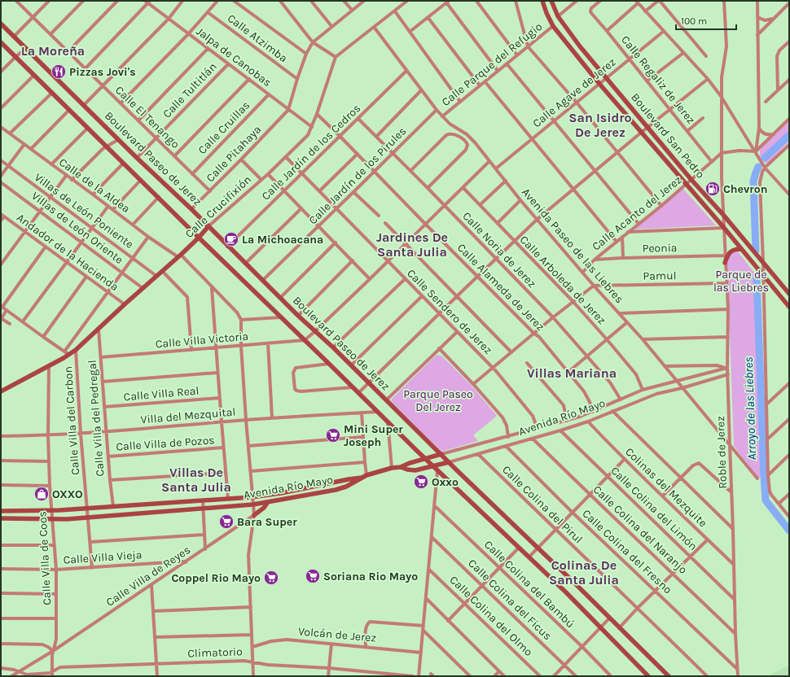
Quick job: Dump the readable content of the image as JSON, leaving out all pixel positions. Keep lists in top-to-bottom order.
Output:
{
  "streets": {
    "street": [
      "Calle Atzimba",
      "Jalpa de Canobas",
      "Calle Parque del Refugio",
      "Calle Regaliz de Jerez",
      "Calle Tultitlán",
      "Calle Agave de Jerez",
      "Calle El Tenango",
      "Calle Cruillas",
      "Boulevard San Pedro",
      "Calle Jardín de los Cedros",
      "Calle Pitahaya",
      "Boulevard Paseo de Jerez",
      "Calle Jardín de los Pirules",
      "Calle de la Aldea",
      "Calle Crucifixión",
      "Villas de León Poniente",
      "Calle Acanto del Jerez",
      "Villas de León Oriente",
      "Avenida Paseo de las Liebres",
      "Peonia",
      "Calle Noria de Jerez",
      "Andador de la Hacienda",
      "Pamul",
      "Calle Arboleda de Jerez",
      "Calle Alameda de Jerez",
      "Calle Sendero de Jerez",
      "Calle Villa Victoria",
      "Calle Villa Real",
      "Villa del Mezquital",
      "Avenida Río Mayo",
      "Calle Villa del Pedregal",
      "Calle Villa del Carbon",
      "Calle Villa de Pozos",
      "Roble de Jerez",
      "Colinas del Mezquite",
      "Calle Colina del Pirul",
      "Calle Colina del Limón",
      "Calle Colina del Naranjo",
      "Calle Colina del Fresno",
      "Calle Villa Vieja",
      "Calle Villa de Coos",
      "Calle Villa de Reyes",
      "Calle Colina del Bambú",
      "Calle Colina del Ficus",
      "Calle Colina del Olmo",
      "Volcán de Jerez",
      "Climatorio"
    ]
  },
  "crossings": [
    ["Jalpa de Canobas", "Calle Tultitlán"],
    ["Jalpa de Canobas", "Calle Cruillas"],
    ["Jalpa de Canobas", "Calle Pitahaya"],
    ["Jalpa de Canobas", "Calle Crucifixión"],
    ["Calle Parque del Refugio", "Boulevard San Pedro"],
    ["Calle Parque del Refugio", "Avenida Paseo de las Liebres"],
    ["Calle Regaliz de Jerez", "Calle Agave de Jerez"],
    ["Calle Regaliz de Jerez", "Calle Acanto del Jerez"],
    ["Calle Tultitlán", "Calle El Tenango"],
    ["Calle Tultitlán", "Boulevard Paseo de Jerez"],
    ["Calle Agave de Jerez", "Boulevard San Pedro"],
    ["Calle Agave de Jerez", "Avenida Paseo de las Liebres"],
    ["Calle El Tenango", "Calle Cruillas"],
    ["Calle El Tenango", "Calle Pitahaya"],
    ["Boulevard San Pedro", "Calle Acanto del Jerez"],
    ["Boulevard San Pedro", "Roble de Jerez"],
    ["Calle Jardín de los Cedros", "Boulevard Paseo de Jerez"],
    ["Calle Jardín de los Cedros", "Avenida Paseo de las Liebres"],
    ["Calle Jardín de los Cedros", "Calle Noria de Jerez"],
    ["Calle Jardín de los Cedros", "Calle Alameda de Jerez"],
    ["Calle Jardín de los Cedros", "Calle Sendero de Jerez"],
    ["Calle Pitahaya", "Boulevard Paseo de Jerez"],
    ["Boulevard Paseo de Jerez", "Calle Jardín de los Pirules"],
    ["Boulevard Paseo de Jerez", "Calle Crucifixión"],
    ["Boulevard Paseo de Jerez", "Calle Villa Victoria"],
    ["Boulevard Paseo de Jerez", "Villa del Mezquital"],
    ["Boulevard Paseo de Jerez", "Avenida Río Mayo"],
    ["Calle Jardín de los Pirules", "Avenida Paseo de las Liebres"],
    ["Calle Jardín de los Pirules", "Calle Noria de Jerez"],
    ["Calle Jardín de los Pirules", "Calle Alameda de Jerez"],
    ["Calle Jardín de los Pirules", "Calle Sendero de Jerez"],
    ["Calle de la Aldea", "Calle Crucifixión"],
    ["Calle Crucifixión", "Villas de León Poniente"],
    ["Calle Crucifixión", "Villas de León Oriente"],
    ["Calle Crucifixión", "Andador de la Hacienda"],
    ["Calle Crucifixión", "Calle Alameda de Jerez"],
    ["Calle Crucifixión", "Calle Sendero de Jerez"],
    ["Calle Crucifixión", "Calle Villa del Pedregal"],
    ["Calle Crucifixión", "Calle Villa del Carbon"],
    ["Calle Crucifixión", "Calle Villa de Coos"],
    ["Calle Acanto del Jerez", "Avenida Paseo de las Liebres"],
    ["Calle Acanto del Jerez", "Peonia"],
    ["Calle Acanto del Jerez", "Roble de Jerez"],
    ["Avenida Paseo de las Liebres", "Pamul"],
    ["Avenida Paseo de las Liebres", "Avenida Río Mayo"],
    ["Avenida Paseo de las Liebres", "Roble de Jerez"],
    ["Peonia", "Roble de Jerez"],
    ["Calle Noria de Jerez", "Avenida Río Mayo"],
    ["Pamul", "Roble de Jerez"],
    ["Calle Arboleda de Jerez", "Avenida Río Mayo"],
    ["Calle Alameda de Jerez", "Avenida Río Mayo"],
    ["Calle Sendero de Jerez", "Avenida Río Mayo"],
    ["Calle Villa Victoria", "Calle Villa del Pedregal"],
    ["Calle Villa Real", "Calle Villa del Pedregal"],
    ["Villa del Mezquital", "Calle Villa del Pedregal"],
    ["Villa del Mezquital", "Calle Villa del Carbon"],
    ["Villa del Mezquital", "Calle Villa de Coos"],
    ["Avenida Río Mayo", "Calle Villa del Pedregal"],
    ["Avenida Río Mayo", "Calle Villa del Carbon"],
    ["Avenida Río Mayo", "Roble de Jerez"],
    ["Avenida Río Mayo", "Colinas del Mezquite"],
    ["Avenida Río Mayo", "Calle Colina del Pirul"],
    ["Avenida Río Mayo", "Calle Colina del Limón"],
    ["Avenida Río Mayo", "Calle Colina del Naranjo"],
    ["Avenida Río Mayo", "Calle Colina del Fresno"],
    ["Avenida Río Mayo", "Calle Villa de Coos"],
    ["Calle Villa del Pedregal", "Calle Villa de Pozos"],
    ["Calle Villa del Carbon", "Calle Villa Vieja"],
    ["Roble de Jerez", "Colinas del Mezquite"],
    ["Roble de Jerez", "Calle Colina del Limón"],
    ["Roble de Jerez", "Calle Colina del Naranjo"],
    ["Roble de Jerez", "Calle Colina del Fresno"],
    ["Calle Villa Vieja", "Calle Villa de Coos"],
    ["Calle Villa Vieja", "Calle Villa de Reyes"],
    ["Calle Villa de Coos", "Calle Villa de Reyes"],
    ["Calle Villa de Coos", "Climatorio"],
    ["Calle Villa de Reyes", "Climatorio"]
  ],
  "districts": [
    "La Moreña",
    "San Isidro De Jerez",
    "Jardines De Santa Julia",
    "Villas Mariana",
    "Villas De Santa Julia",
    "Colinas De Santa Julia"
  ],
  "water": ["Arroyo de las Liebres"],
  "parks": ["Parque de las Liebres", "Parque Paseo Del Jerez"],
  "places": {
    "restaurant": ["Pizzas Jovi's"],
    "fuel station": ["Chevron"],
    "cafe": ["La Michoacana"],
    "supermarket": [
      "Mini Super Joseph",
      "Oxxo",
      "Bara Super",
      "Soriana Rio Mayo",
      "Coppel Rio Mayo"
    ],
    "shop": ["OXXO"]
  },
  "scale_bar": "100 m"
}
